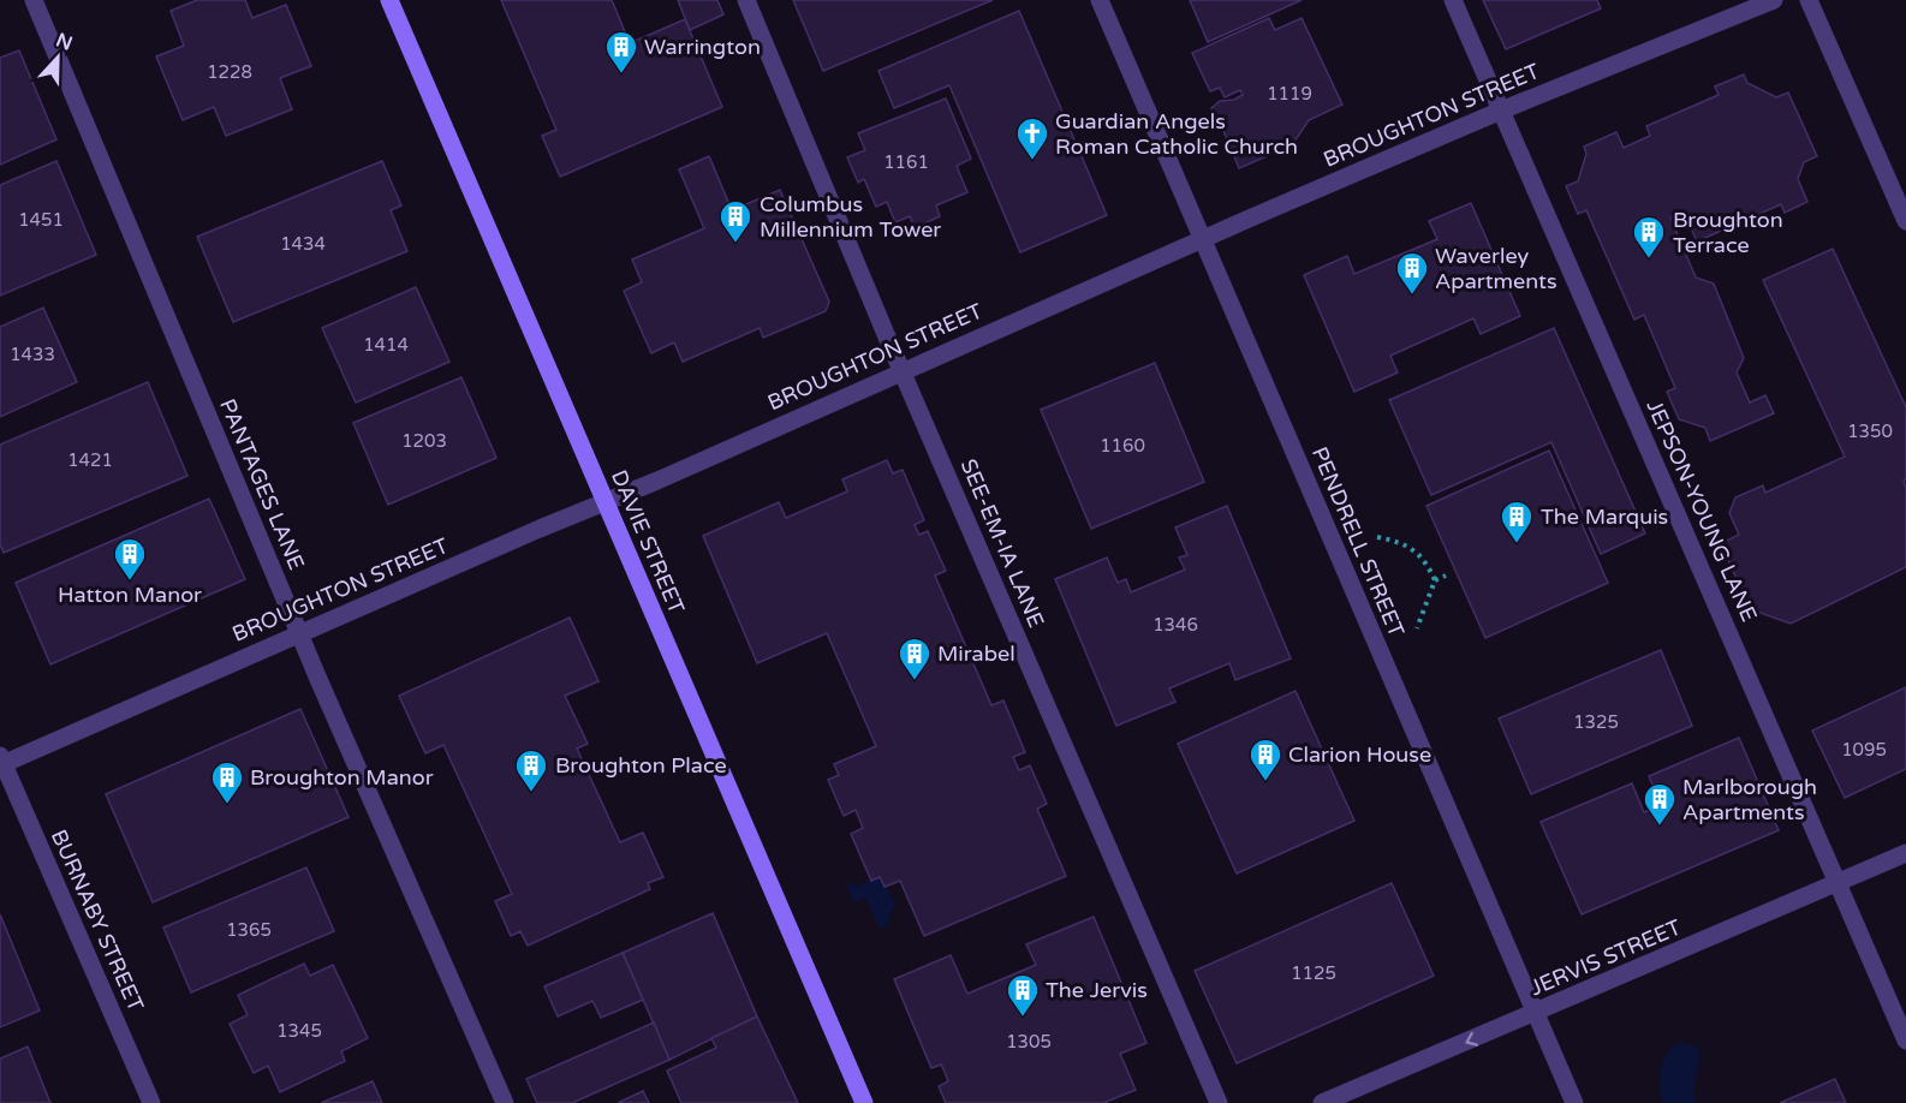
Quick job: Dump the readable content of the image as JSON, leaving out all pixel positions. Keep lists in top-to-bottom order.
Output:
{
  "streets": {
    "main road": ["DAVIE STREET"],
    "street": [
      "BROUGHTON STREET",
      "PANTAGES LANE",
      "JEPSON-YOUNG LANE",
      "PENDRELL STREET",
      "SEE-EM-IA LANE",
      "BURNABY STREET",
      "JERVIS STREET"
    ]
  },
  "crossings": [
    ["BROUGHTON STREET", "PANTAGES LANE"],
    ["BROUGHTON STREET", "JEPSON-YOUNG LANE"],
    ["BROUGHTON STREET", "DAVIE STREET"],
    ["BROUGHTON STREET", "PENDRELL STREET"],
    ["BROUGHTON STREET", "SEE-EM-IA LANE"],
    ["BROUGHTON STREET", "BURNABY STREET"],
    ["JEPSON-YOUNG LANE", "JERVIS STREET"],
    ["PENDRELL STREET", "JERVIS STREET"]
  ],
  "one_way": ["JERVIS STREET"],
  "places": {
    "building": [
      "Warrington",
      "Columbus Millennium Tower",
      "Broughton Terrace",
      "Waverley Apartments",
      "The Marquis",
      "Hatton Manor",
      "Mirabel",
      "Clarion House",
      "Broughton Place",
      "Broughton Manor",
      "Marlborough Apartments",
      "The Jervis"
    ],
    "church": ["Guardian Angels Roman Catholic Church"]
  },
  "house_numbers": [
    "1228",
    "1119",
    "1161",
    "1451",
    "1434",
    "1414",
    "1433",
    "1350",
    "1203",
    "1160",
    "1421",
    "1346",
    "1325",
    "1095",
    "1365",
    "1125",
    "1345",
    "1305"
  ],
  "north": "top"
}
